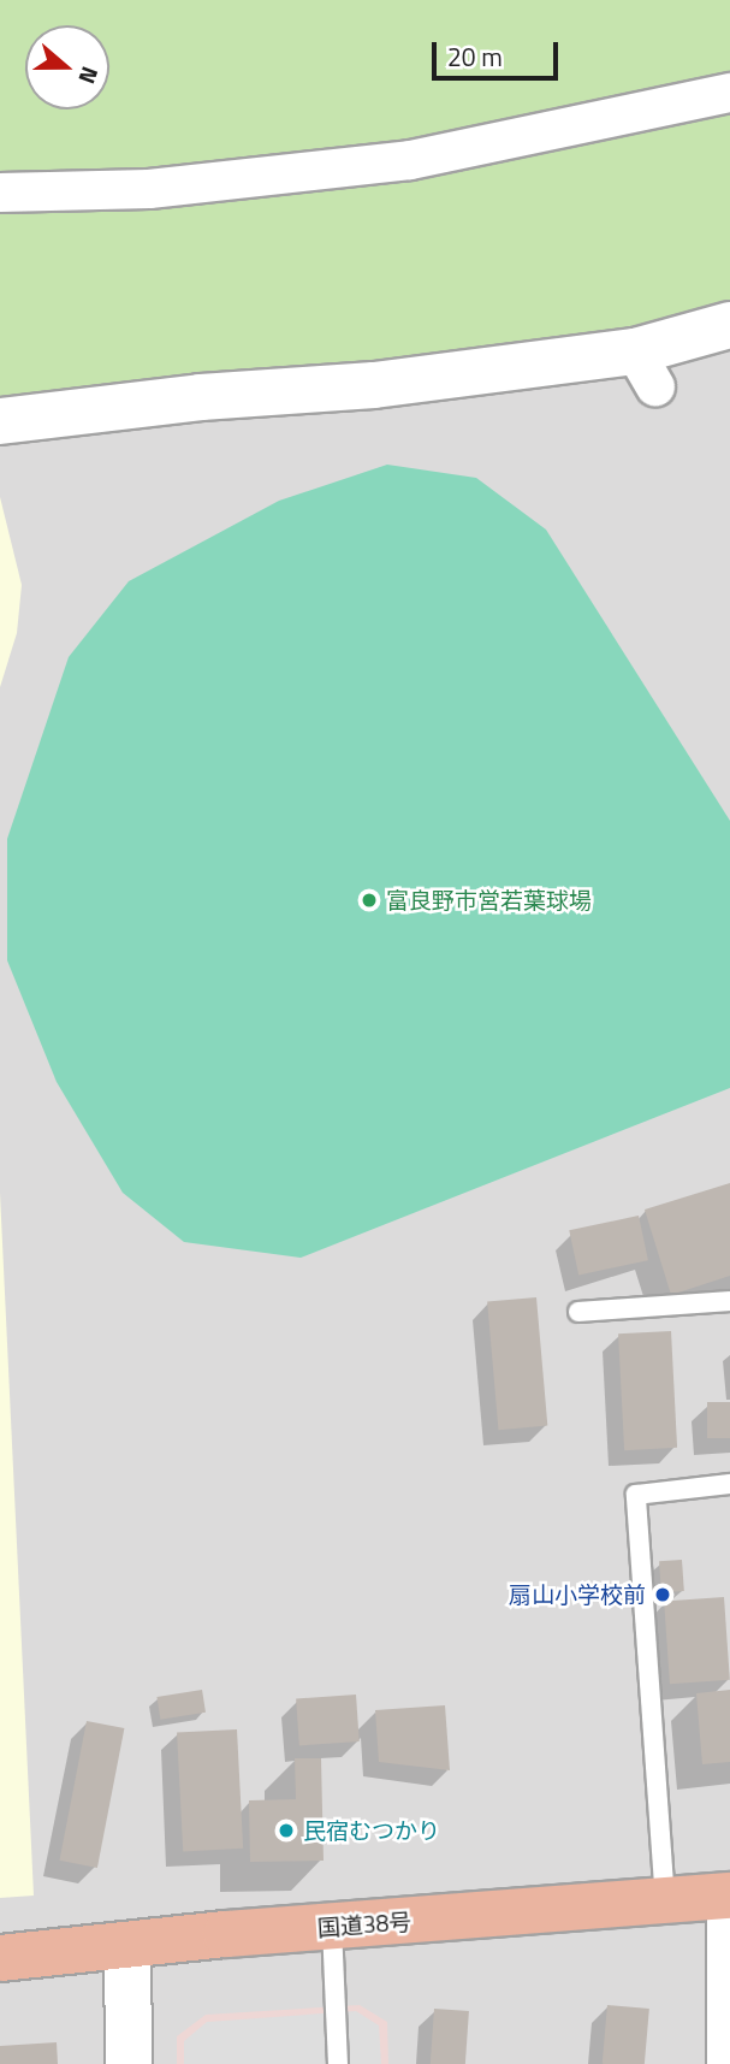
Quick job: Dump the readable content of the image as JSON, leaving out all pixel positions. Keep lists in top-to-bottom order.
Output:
{
  "streets": {
    "highway": ["国道38号"]
  },
  "places": ["富良野市営若葉球場", "扇山小学校前", "民宿むつかり"],
  "scale_bar": "20 m",
  "north": "right"
}
